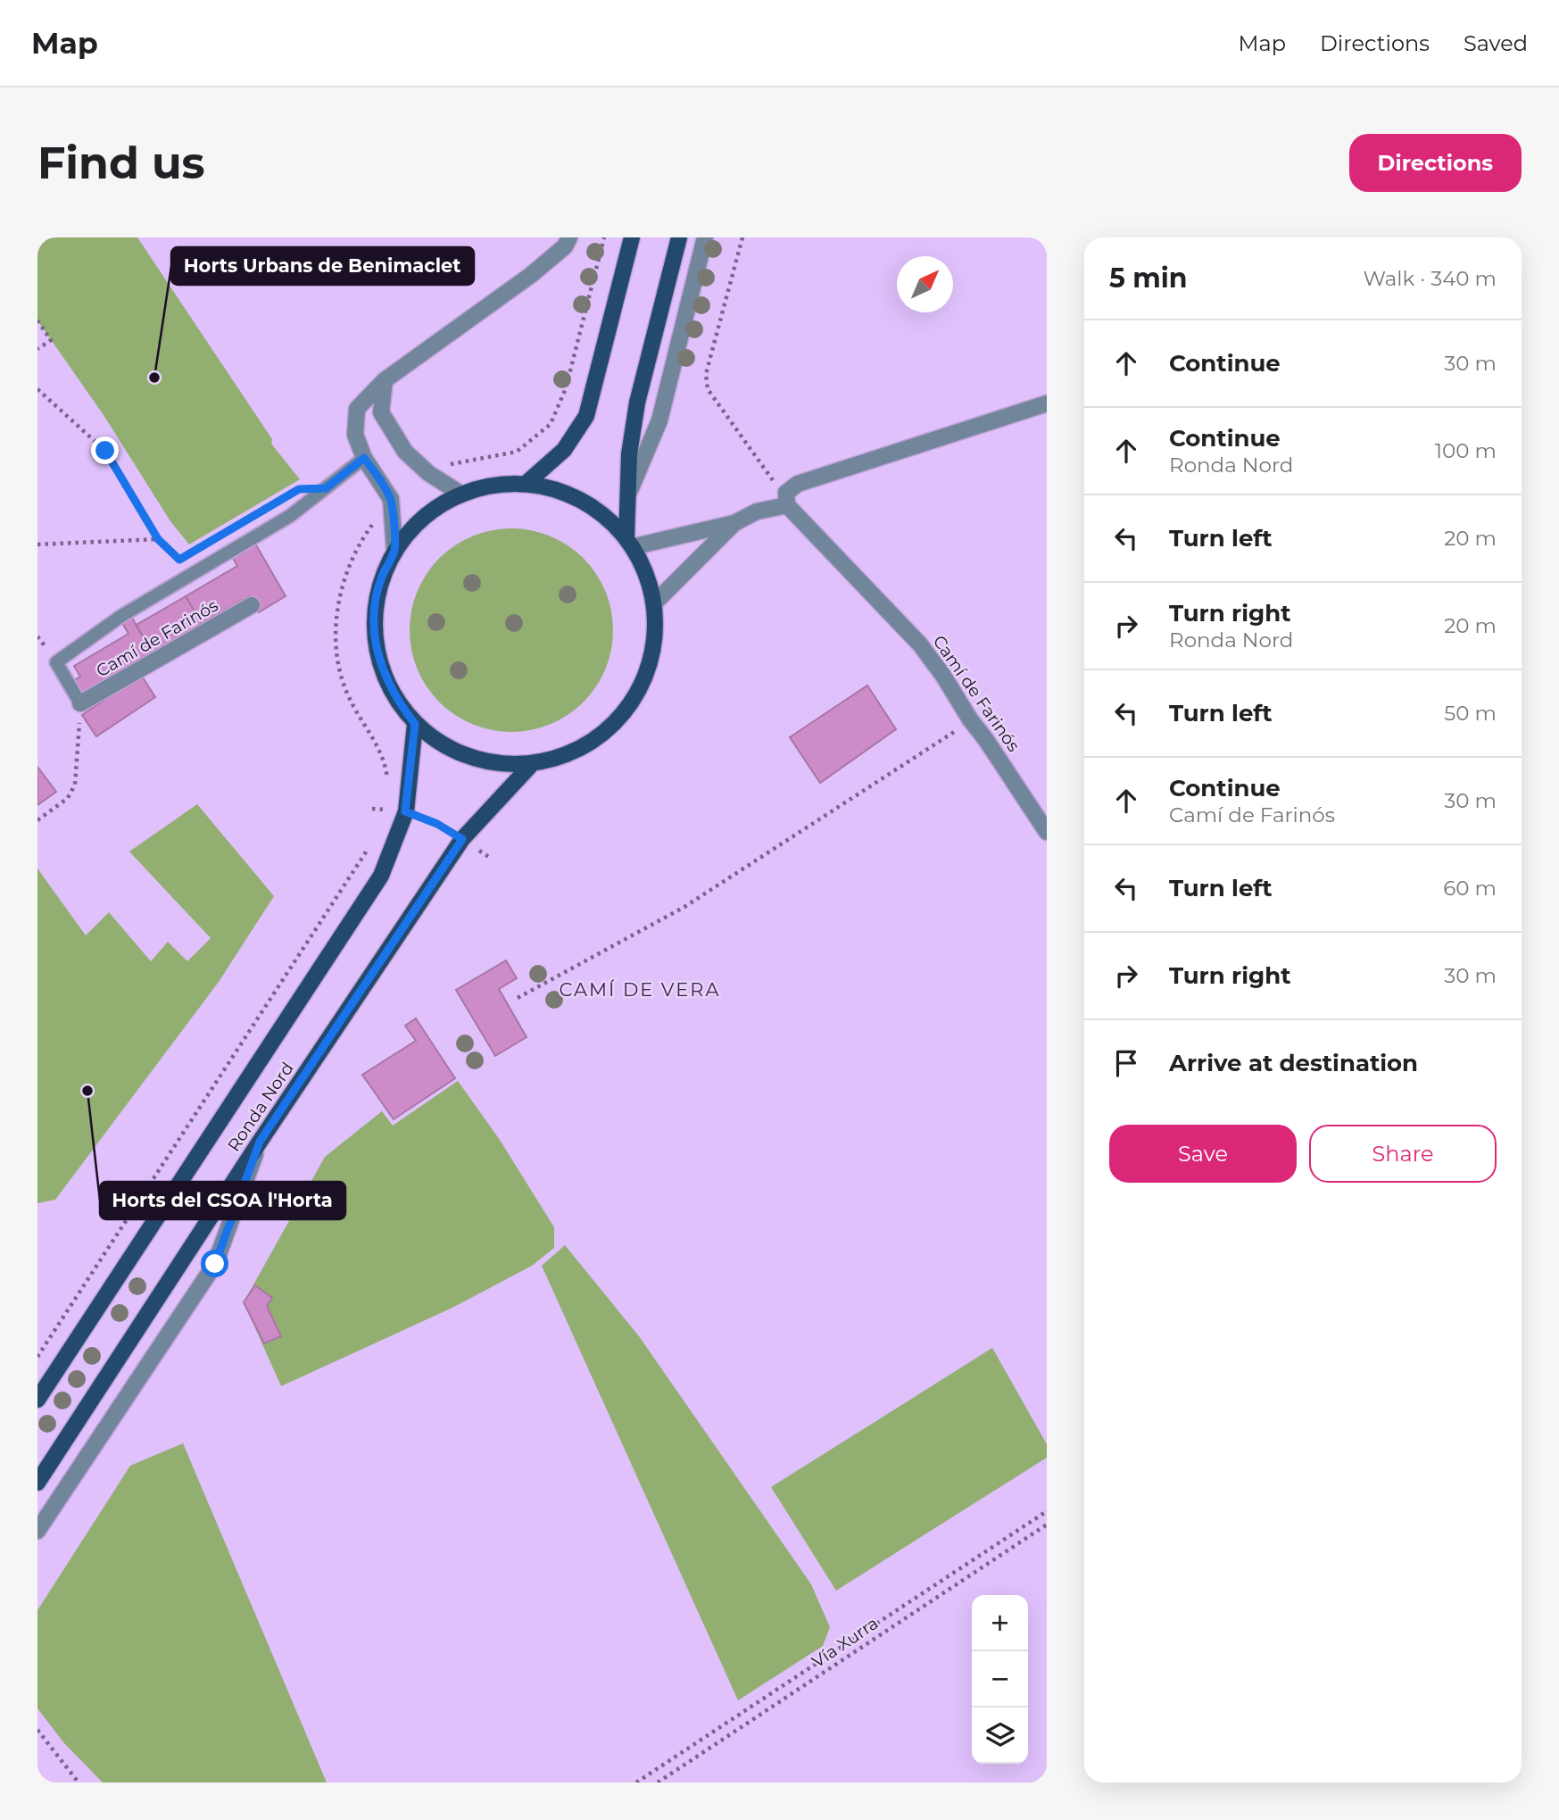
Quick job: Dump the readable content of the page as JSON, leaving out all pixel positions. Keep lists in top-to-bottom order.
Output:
{
  "streets": {
    "main road": ["Ronda Nord"],
    "street": ["Camí de Farinós"],
    "path": ["Vía Xurra"]
  },
  "districts": ["CAMÍ DE VERA"],
  "places": ["Horts Urbans de Benimaclet", "Horts del CSOA l'Horta"],
  "north": "top right",
  "page": {
    "header": "Map",
    "nav": ["Map", "Directions", "Saved"],
    "buttons": [
      "Directions",
      ["Save", "Share"]
    ],
    "title": "Find us",
    "heading": ["5 min", "Walk · 340 m"],
    "list": [
      ["Continue", "30 m"],
      ["Continue", "Ronda Nord", "100 m"],
      ["Turn left", "20 m"],
      ["Turn right", "Ronda Nord", "20 m"],
      ["Turn left", "50 m"],
      ["Continue", "Camí de Farinós", "30 m"],
      ["Turn left", "60 m"],
      ["Turn right", "30 m"],
      "Arrive at destination"
    ],
    "map_buttons": ["+", "−"]
  }
}
